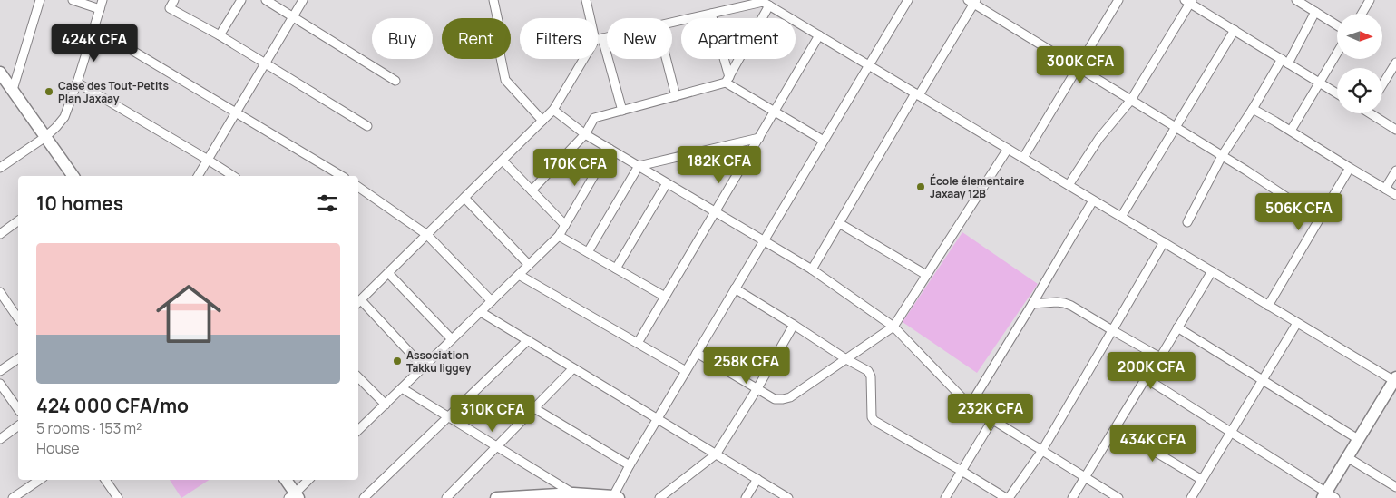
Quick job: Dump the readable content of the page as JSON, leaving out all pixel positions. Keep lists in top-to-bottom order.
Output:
{
  "places": ["Case des Tout-Petits Plan Jaxaay", "École élementaire Jaxaay 12B", "Association Takku liggey"],
  "north": "right",
  "page": {
    "chip": [
      "Buy",
      "Rent",
      "Filters",
      "New",
      "Apartment"
    ],
    "price": [
      "424K CFA",
      "300K CFA",
      "182K CFA",
      "170K CFA",
      "506K CFA",
      "258K CFA",
      "200K CFA",
      "232K CFA",
      "310K CFA",
      "434K CFA"
    ],
    "heading": "10 homes",
    "list": [
      {
        "name": "424 000 CFA/mo",
        "note": "5 rooms · 153 m² · House"
      }
    ]
  }
}
